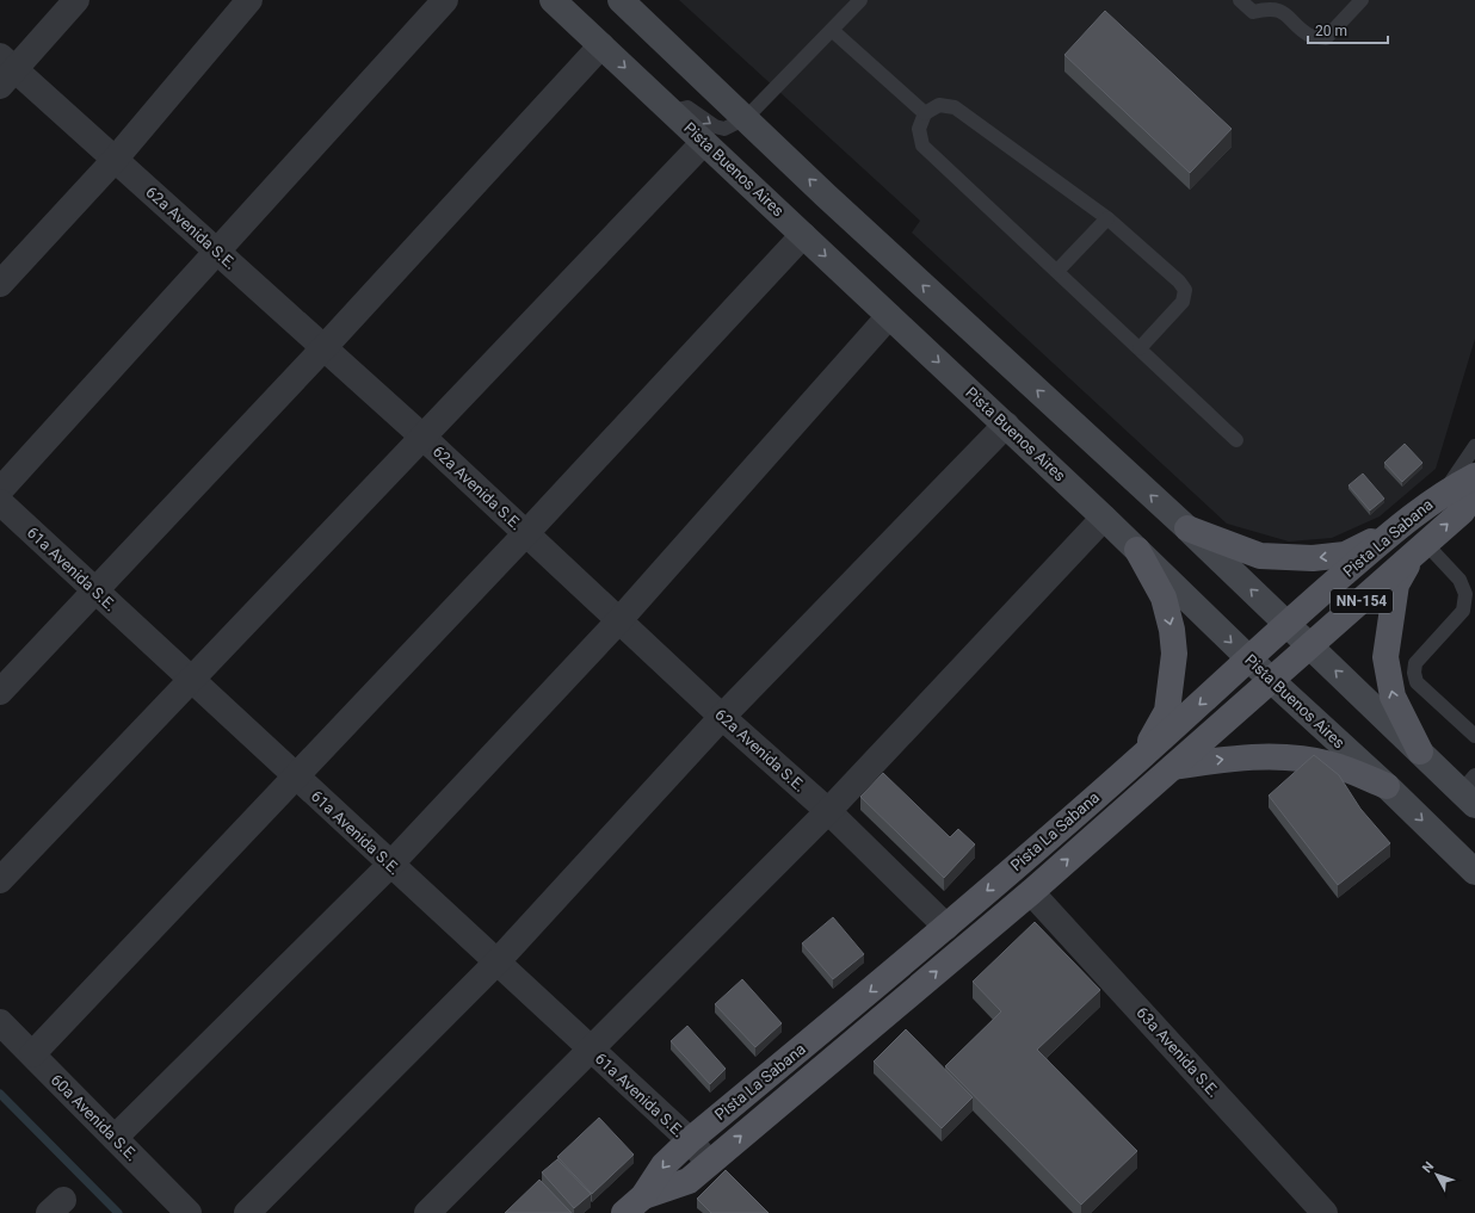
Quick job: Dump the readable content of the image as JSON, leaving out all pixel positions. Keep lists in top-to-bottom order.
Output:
{
  "streets": {
    "main road": ["Pista Buenos Aires", "Pista La Sabana", "NN-154"],
    "street": [
      "62a Avenida S.E.",
      "61a Avenida S.E.",
      "63a Avenida S.E.",
      "60a Avenida S.E."
    ]
  },
  "crossings": [
    ["Pista Buenos Aires", "Pista La Sabana"],
    ["62a Avenida S.E.", "Pista La Sabana"],
    ["Pista La Sabana", "61a Avenida S.E."],
    ["Pista La Sabana", "63a Avenida S.E."]
  ],
  "scale_bar": "20 m",
  "north": "top left"
}
